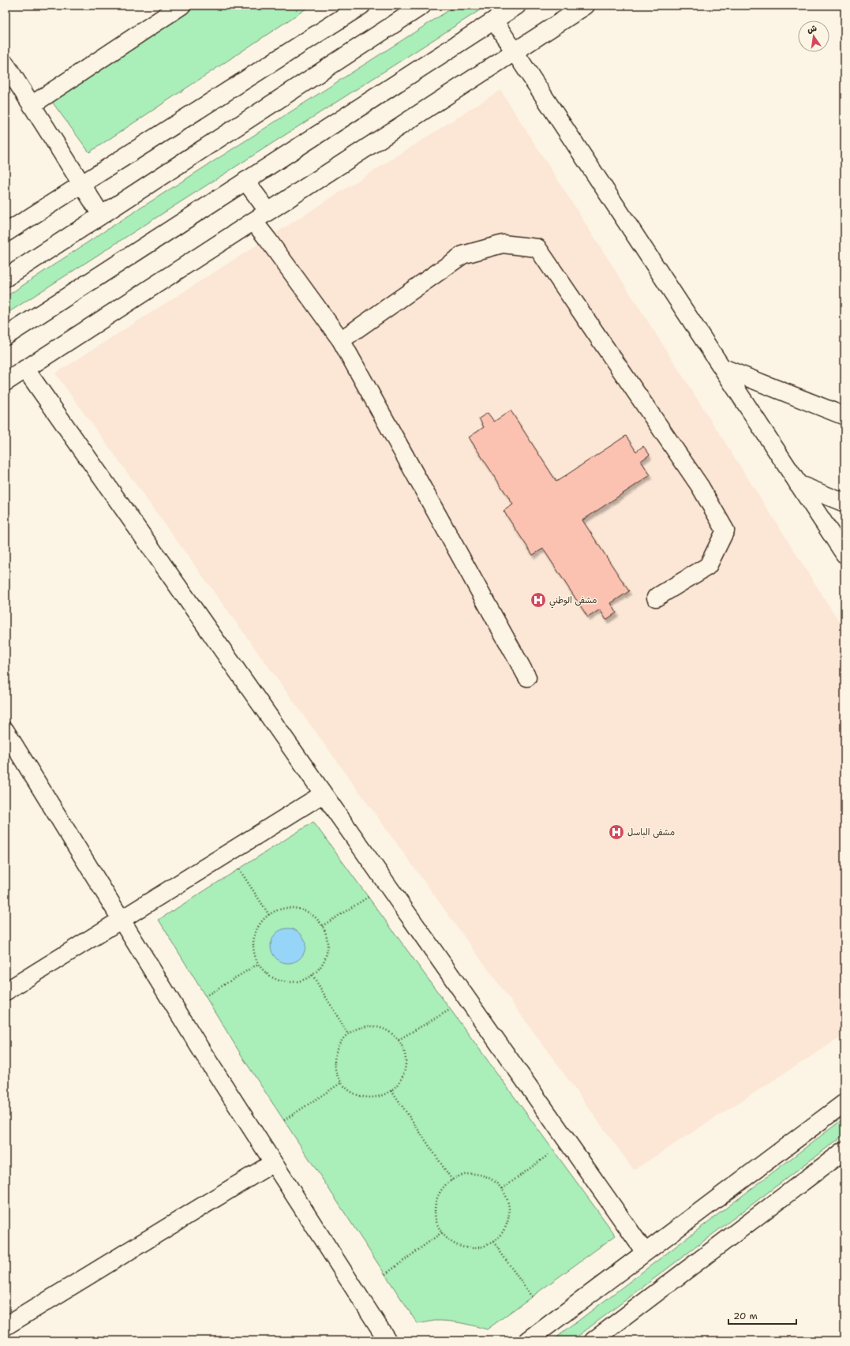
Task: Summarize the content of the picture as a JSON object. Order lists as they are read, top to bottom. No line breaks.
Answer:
{"places":{"hospital":["مشفى الوطني","مشفى الباسل"]},"scale_bar":"20 m","north":"top"}
